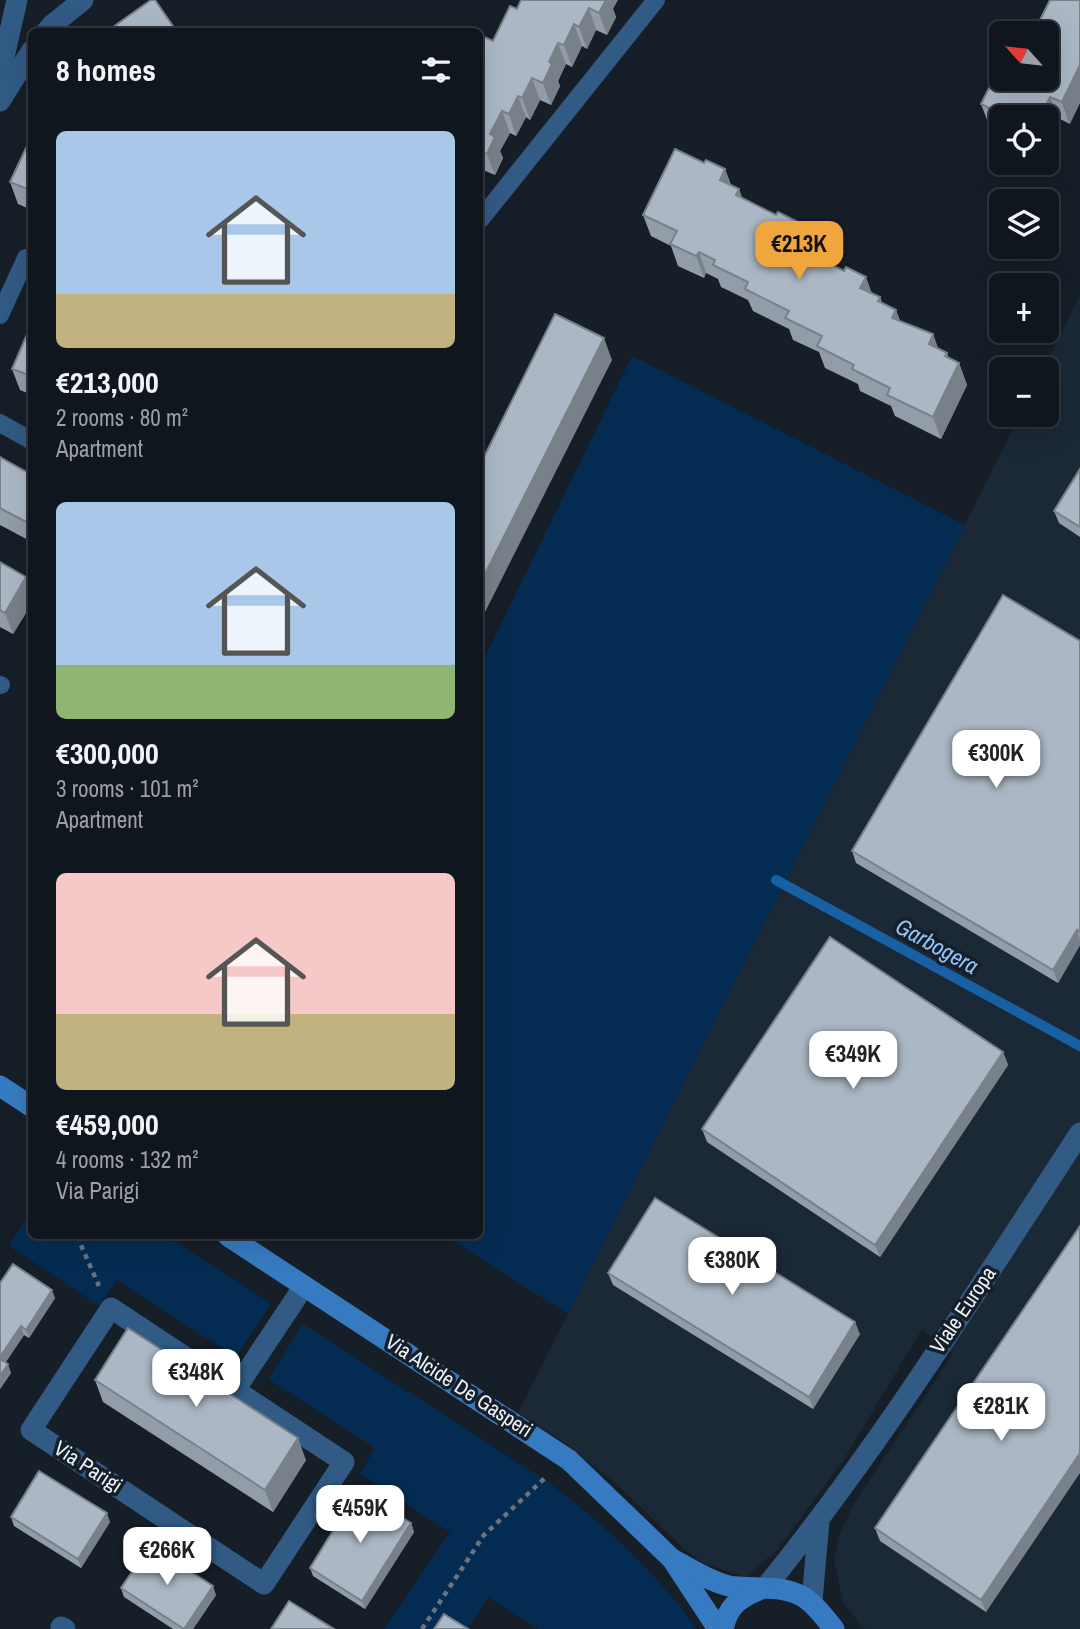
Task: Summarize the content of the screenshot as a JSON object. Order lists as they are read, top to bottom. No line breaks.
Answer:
{"streets":{"street":["Viale Europa","Via Alcide De Gasperi","Via Parigi"]},"crossings":[["Viale Europa","Via Alcide De Gasperi"]],"water":["Garbogera"],"north":"top left","page":{"map_buttons":["+","−"],"heading":"8 homes","list":[{"name":"€213,000","note":"2 rooms · 80 m² · Apartment"},{"name":"€300,000","note":"3 rooms · 101 m² · Apartment"},{"name":"€459,000","note":"4 rooms · 132 m² · Via Parigi"}],"price":["€213K","€300K","€349K","€380K","€348K","€281K","€459K","€266K"]}}
